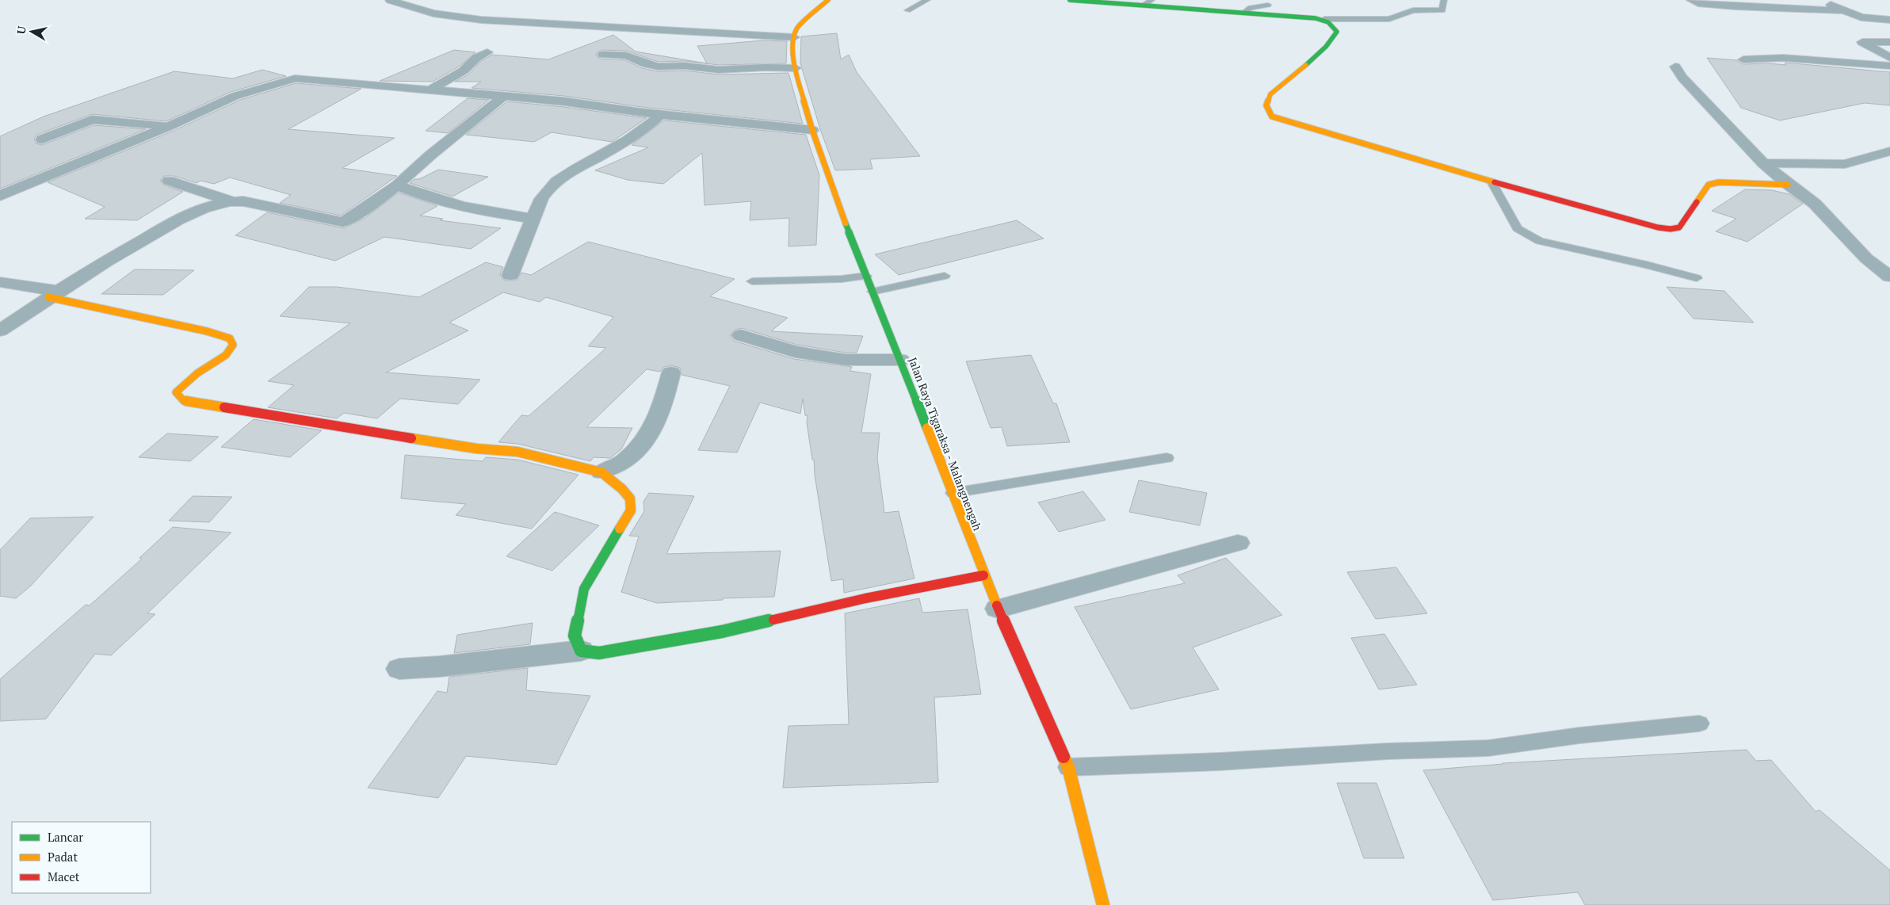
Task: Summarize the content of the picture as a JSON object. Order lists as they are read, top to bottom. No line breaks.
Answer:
{"streets":{"street":["Jalan Raya Tigaraksa - Malangnengah"]},"legend":["Lancar","Padat","Macet"],"north":"left"}
